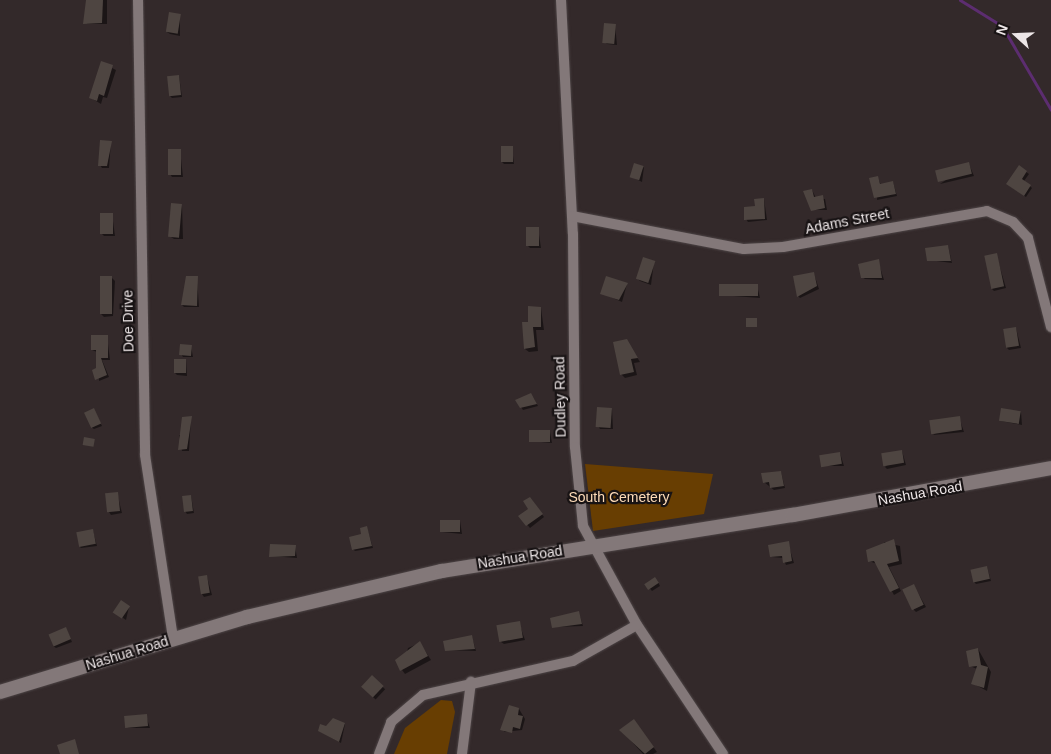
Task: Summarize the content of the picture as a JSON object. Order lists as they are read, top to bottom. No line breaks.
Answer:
{"streets":{"main road":["Nashua Road"],"street":["Adams Street","Doe Drive","Dudley Road"]},"crossings":[["Adams Street","Dudley Road"],["Doe Drive","Nashua Road"],["Dudley Road","Nashua Road"]],"parks":["South Cemetery"],"north":"left"}
